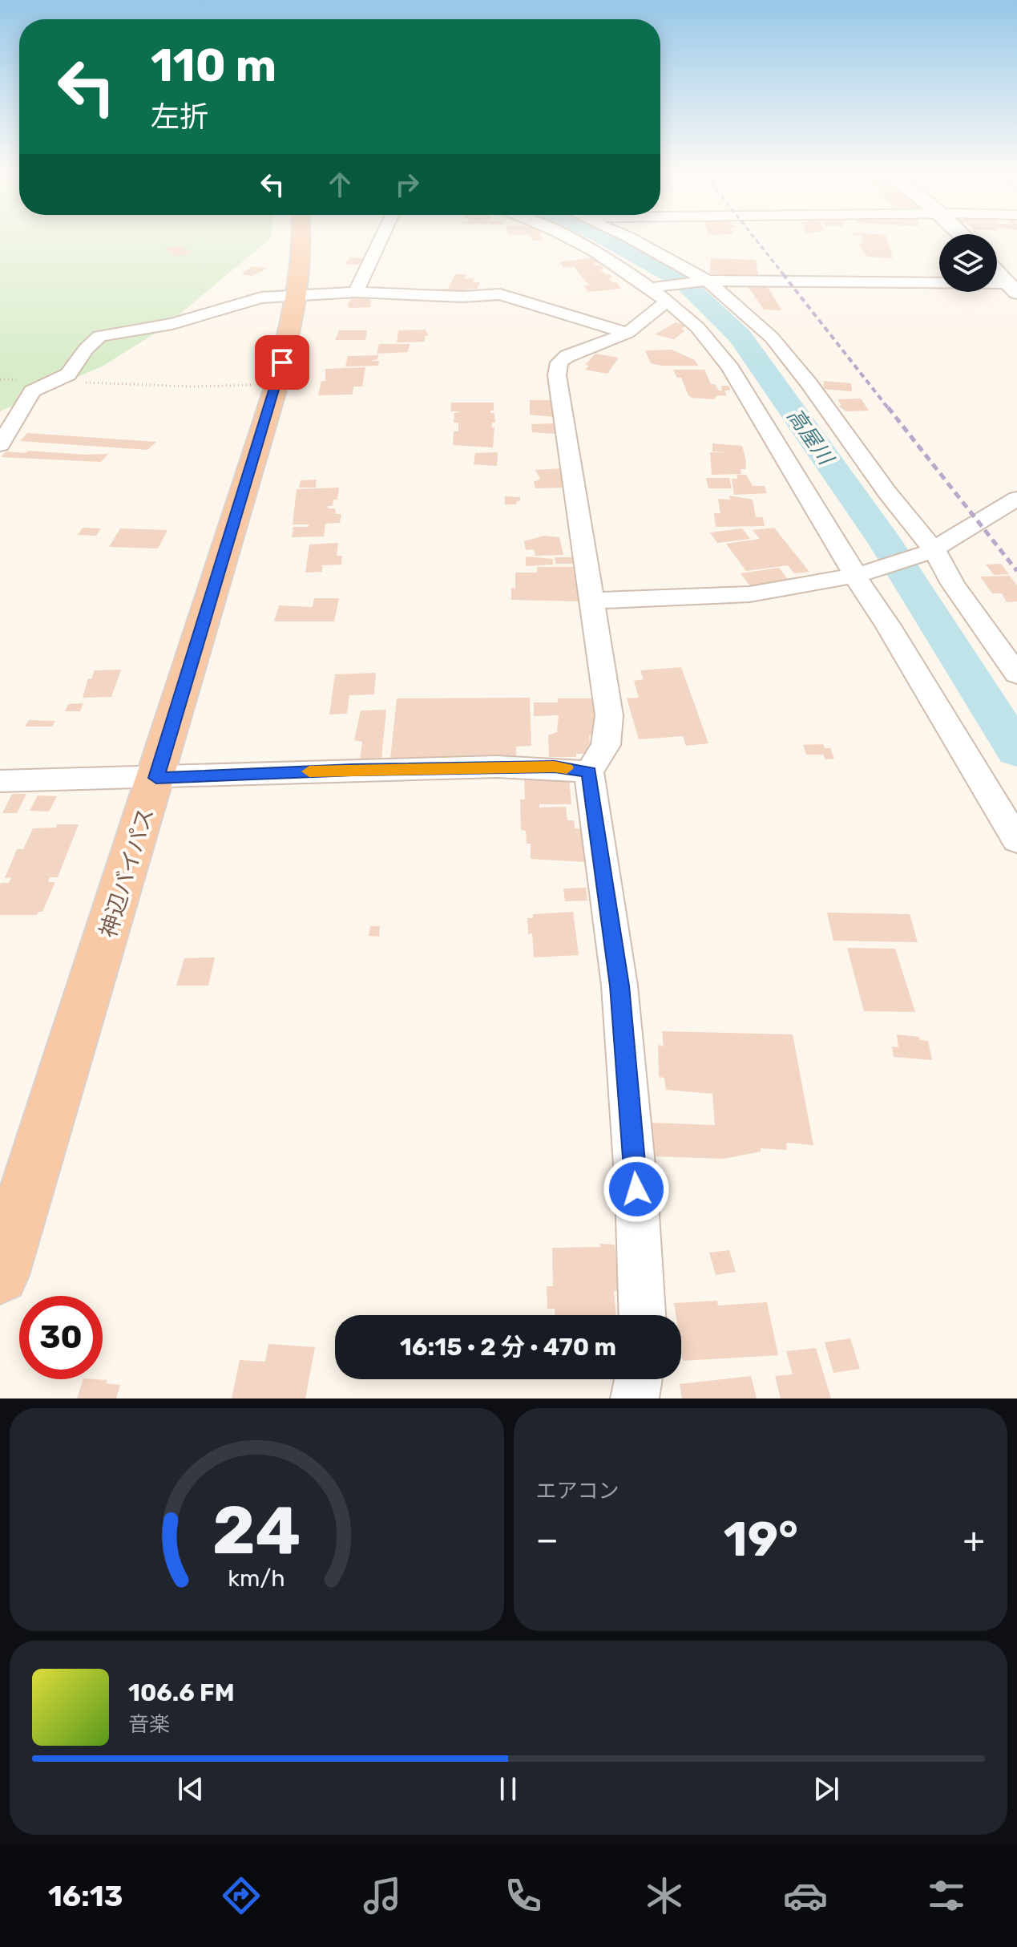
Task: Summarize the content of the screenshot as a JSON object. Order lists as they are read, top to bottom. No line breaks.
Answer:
{"streets":{"highway":["神辺バイパス"]},"water":["高屋川"],"page":{"turn":["110 m","左折"],"limit":"30","trip":"16:15 · 2 分 · 470 m","tile":"エアコン","heat":["−","19°","+"],"song":["106.6 FM","音楽"],"tabs":"16:13","gauge":["24","km/h"]}}
